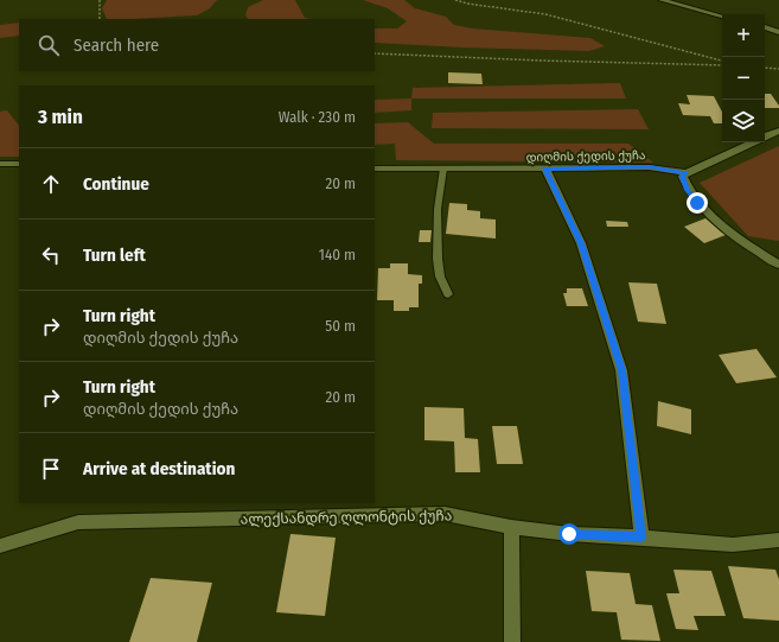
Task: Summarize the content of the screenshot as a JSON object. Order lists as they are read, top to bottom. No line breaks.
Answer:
{"streets":{"street":["დიღმის ქედის ქუჩა","ალექსანდრე ღლონტის ქუჩა"]},"page":{"map_buttons":["+","−"],"search":"Search here","heading":["3 min","Walk · 230 m"],"list":[["Continue","20 m"],["Turn left","140 m"],["Turn right","დიღმის ქედის ქუჩა","50 m"],["Turn right","დიღმის ქედის ქუჩა","20 m"],"Arrive at destination"]}}
